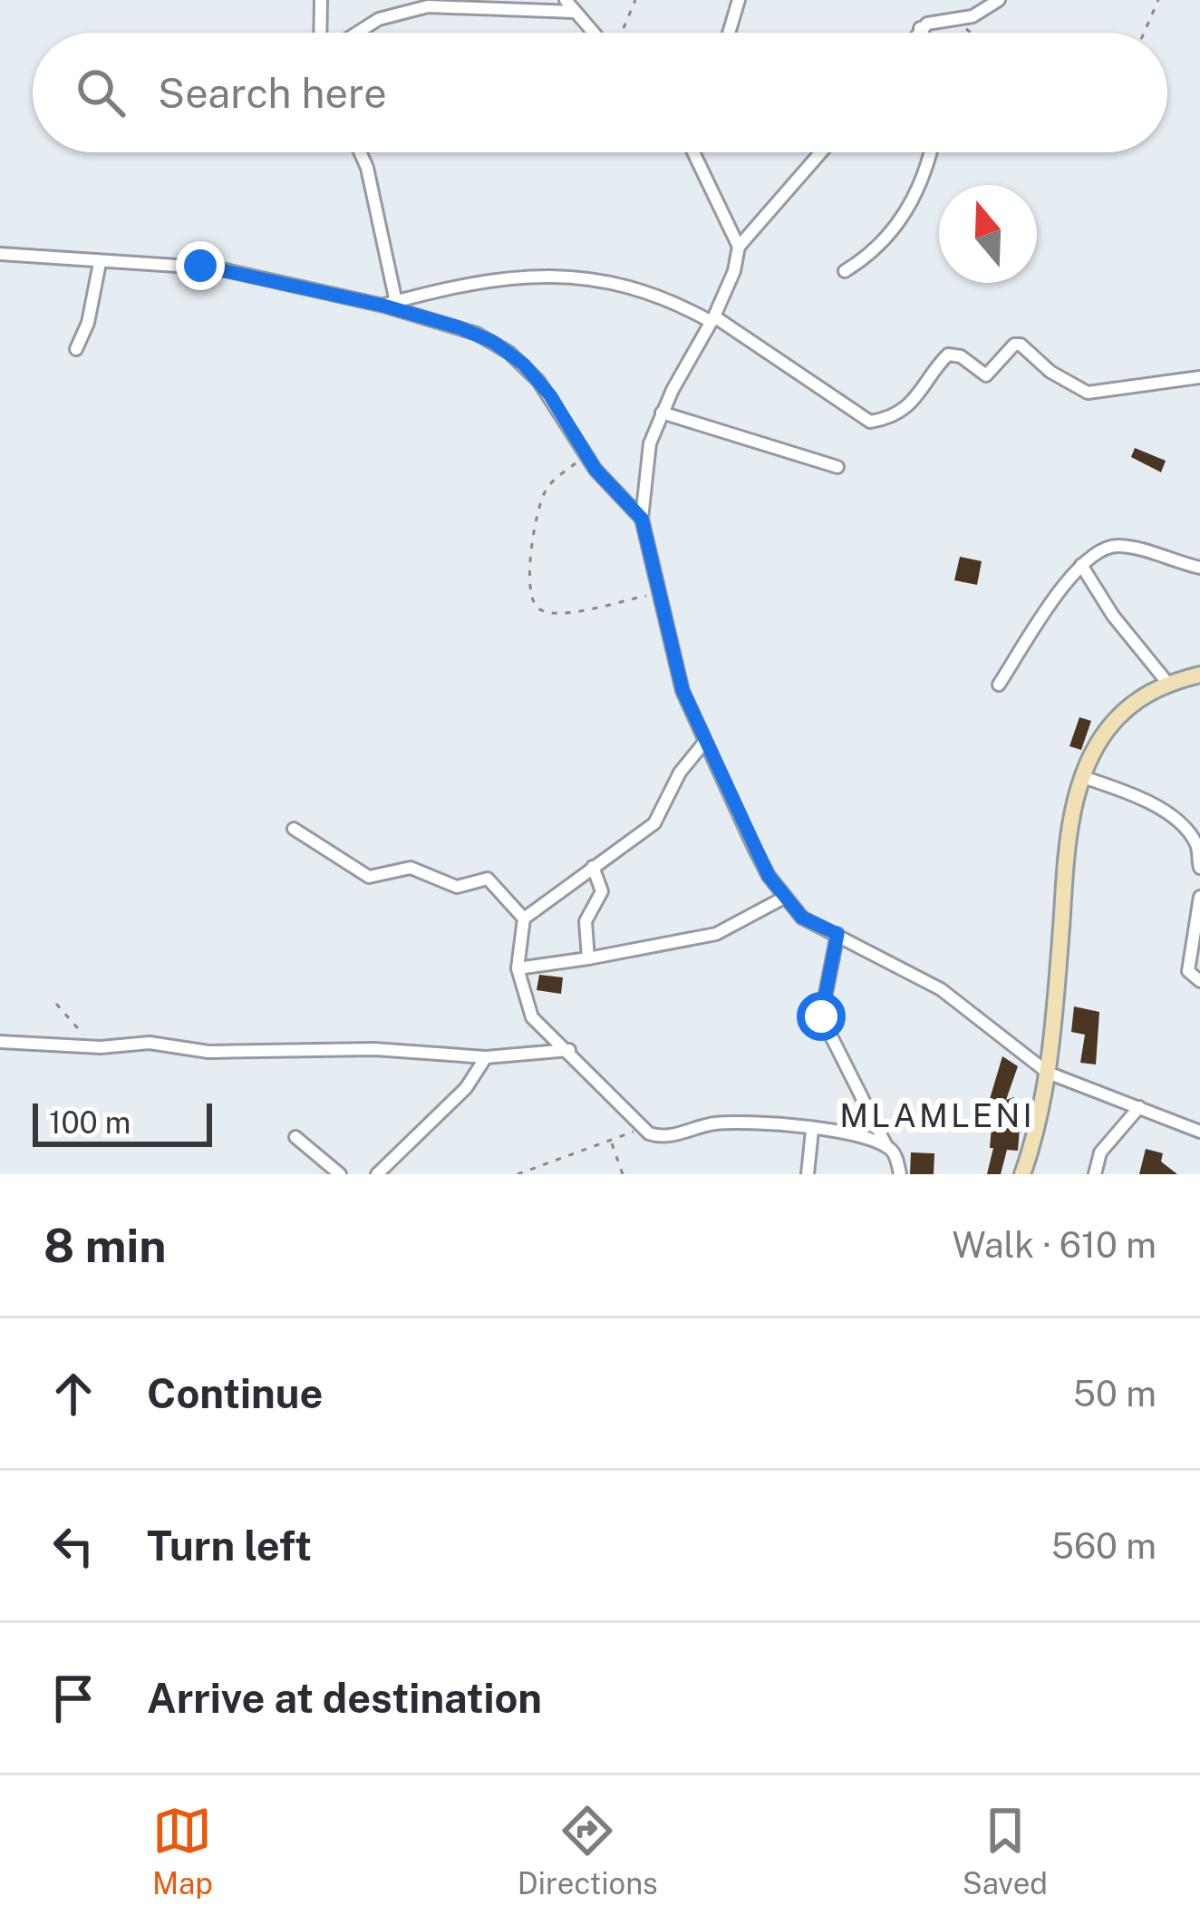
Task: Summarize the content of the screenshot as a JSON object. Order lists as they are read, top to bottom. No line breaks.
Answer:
{"districts":["MLAMLENI"],"scale_bar":"100 m","north":"top","page":{"search":"Search here","scale":"100 m","heading":["8 min","Walk · 610 m"],"list":[["Continue","50 m"],["Turn left","560 m"],"Arrive at destination"],"nav":["Map","Directions","Saved"]}}
